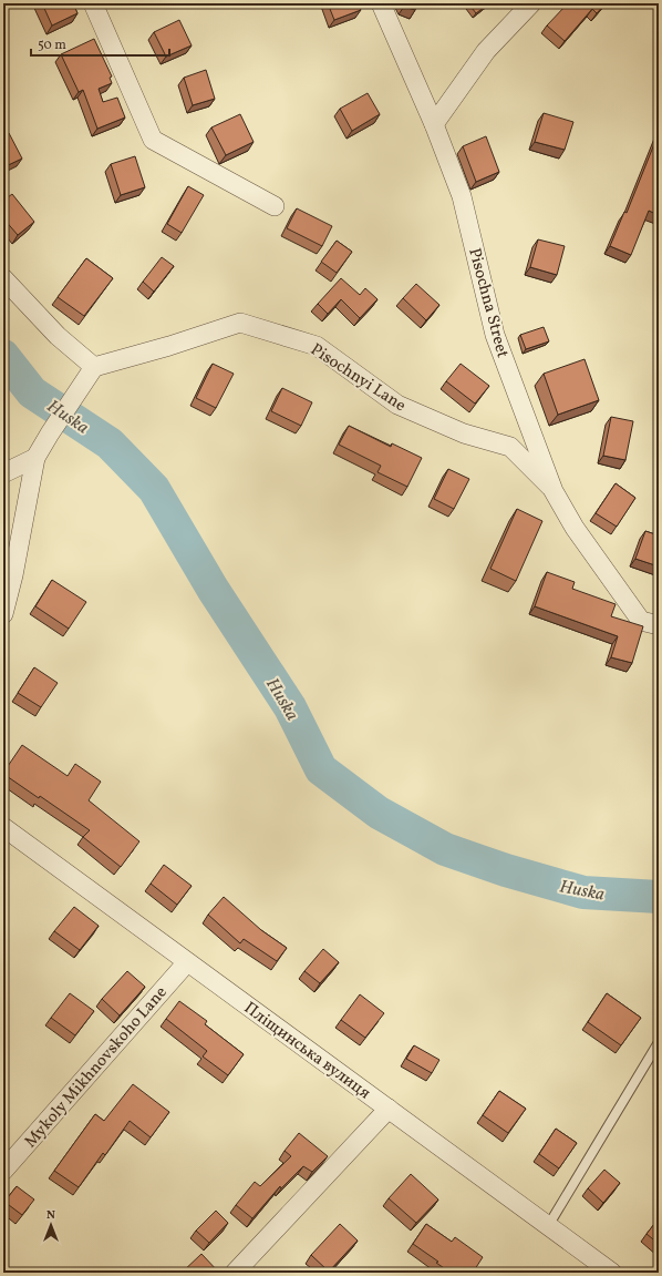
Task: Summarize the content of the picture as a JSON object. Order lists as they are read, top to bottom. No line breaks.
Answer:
{"streets":{"street":["Pisochna Street","Pisochnyi Lane","Пліщинська вулиця","Mykoly Mikhnovskoho Lane"]},"crossings":[["Pisochna Street","Pisochnyi Lane"],["Пліщинська вулиця","Mykoly Mikhnovskoho Lane"]],"water":["Huska"],"scale_bar":"50 m","north":"top"}
